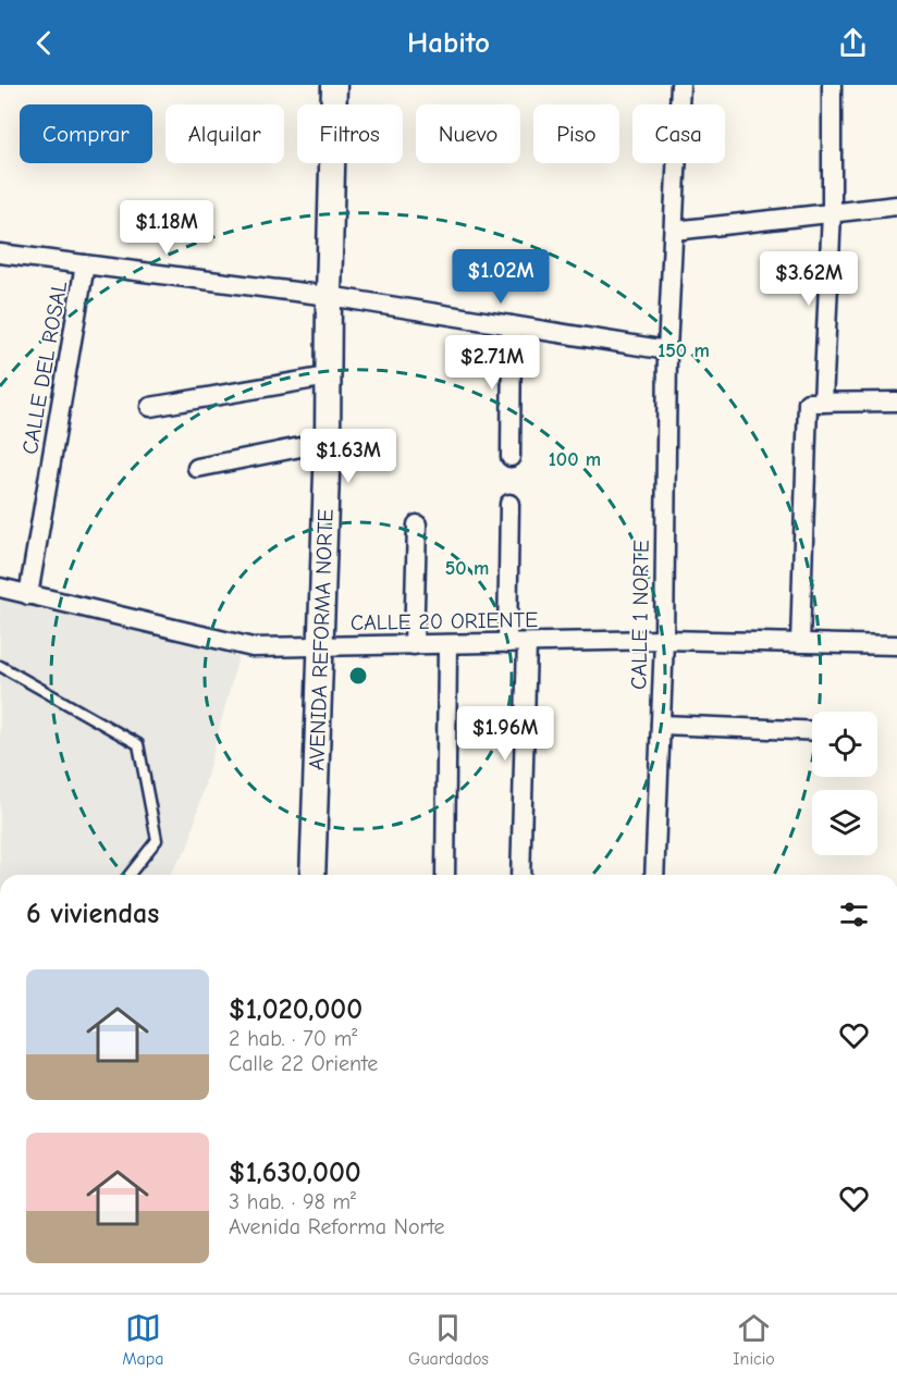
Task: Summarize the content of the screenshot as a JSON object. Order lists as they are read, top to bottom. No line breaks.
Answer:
{"streets":{"street":["CALLE DEL ROSAL","CALLE 1 NORTE","CALLE 20 ORIENTE","AVENIDA REFORMA NORTE"]},"crossings":[["CALLE DEL ROSAL","CALLE 20 ORIENTE"],["CALLE 1 NORTE","CALLE 20 ORIENTE"],["CALLE 20 ORIENTE","AVENIDA REFORMA NORTE"]],"page":{"header":"Habito","chip":["Comprar","Alquilar","Filtros","Nuevo","Piso","Casa"],"price":["$1.18M","$1.02M","$3.62M","$2.71M","$1.63M","$1.96M"],"heading":"6 viviendas","list":[{"name":"$1,020,000","note":"2 hab. · 70 m² · Calle 22 Oriente"},{"name":"$1,630,000","note":"3 hab. · 98 m² · Avenida Reforma Norte"}],"tabs":["Mapa","Guardados","Inicio"]},"rings":["150 m","100 m","50 m"]}
